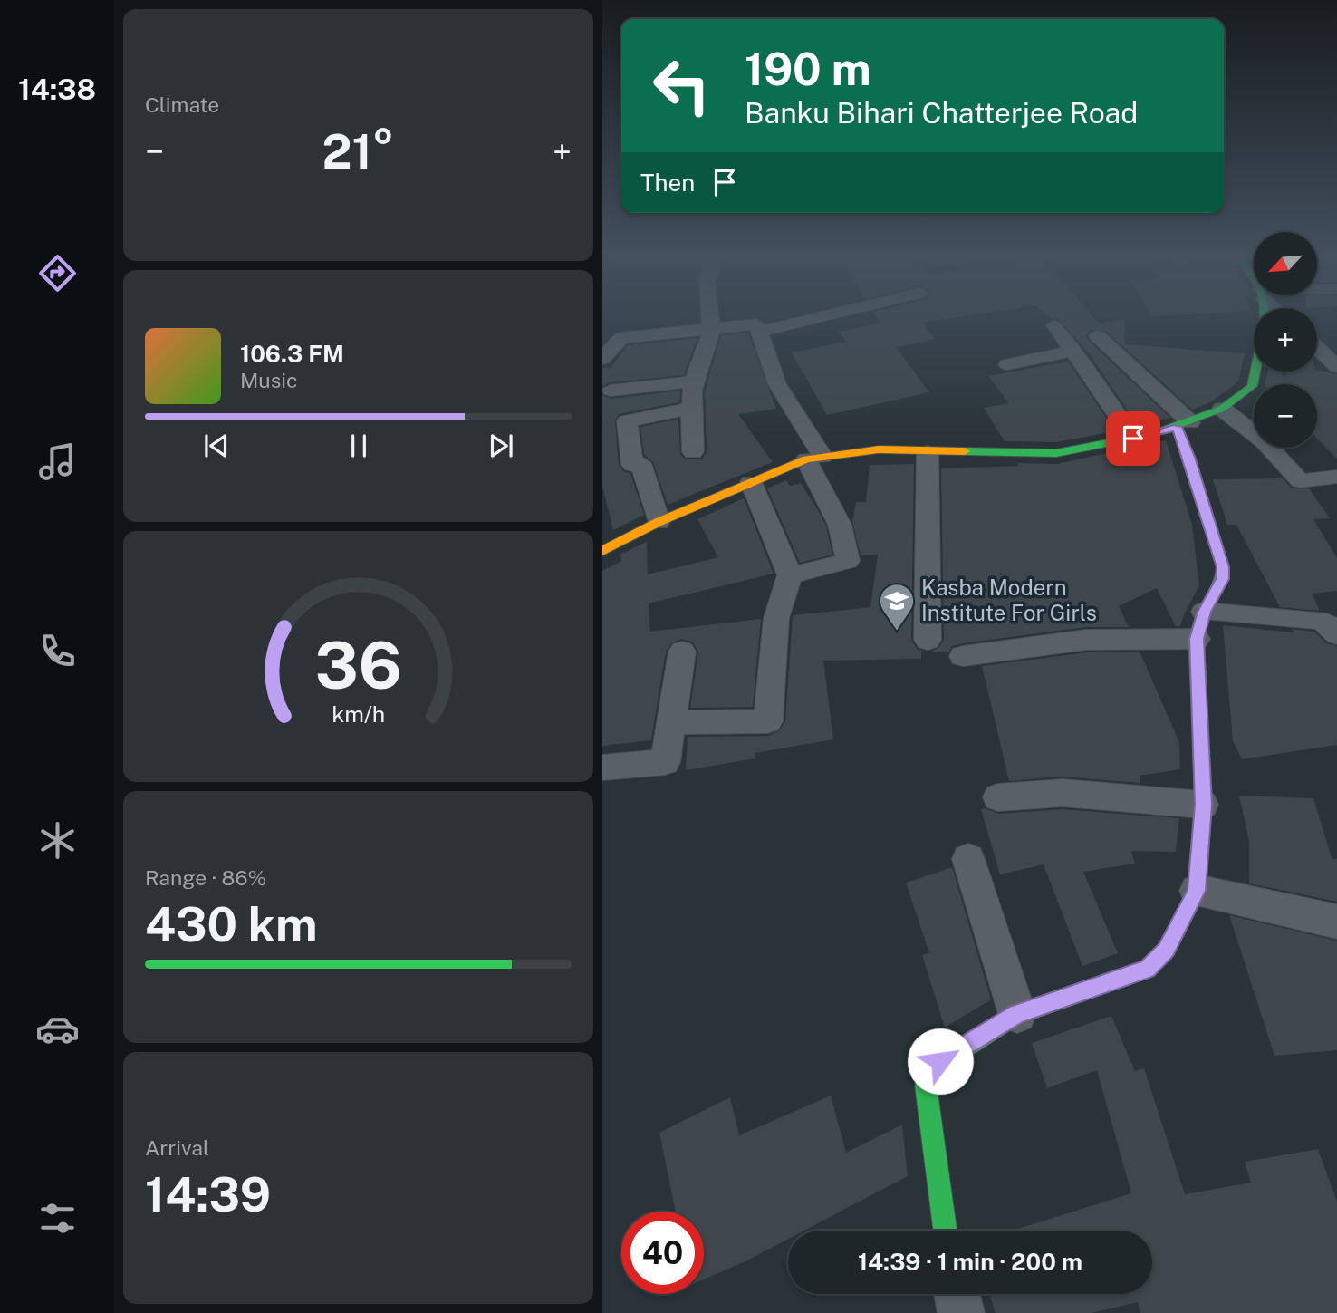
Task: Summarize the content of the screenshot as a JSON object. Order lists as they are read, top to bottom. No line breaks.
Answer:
{"places":{"school or university":["Kasba Modern Institute For Girls"]},"north":"bottom left","page":{"tabs":"14:38","tile":["Climate",["Range · 86%","430 km"],["Arrival","14:39"]],"turn":["190 m","Banku Bihari Chatterjee Road"],"heat":["−","21°","+"],"then":"Then","map_buttons":["+","−"],"song":["106.3 FM","Music"],"limit":"40","trip":"14:39 · 1 min · 200 m","gauge":["36","km/h"]}}
